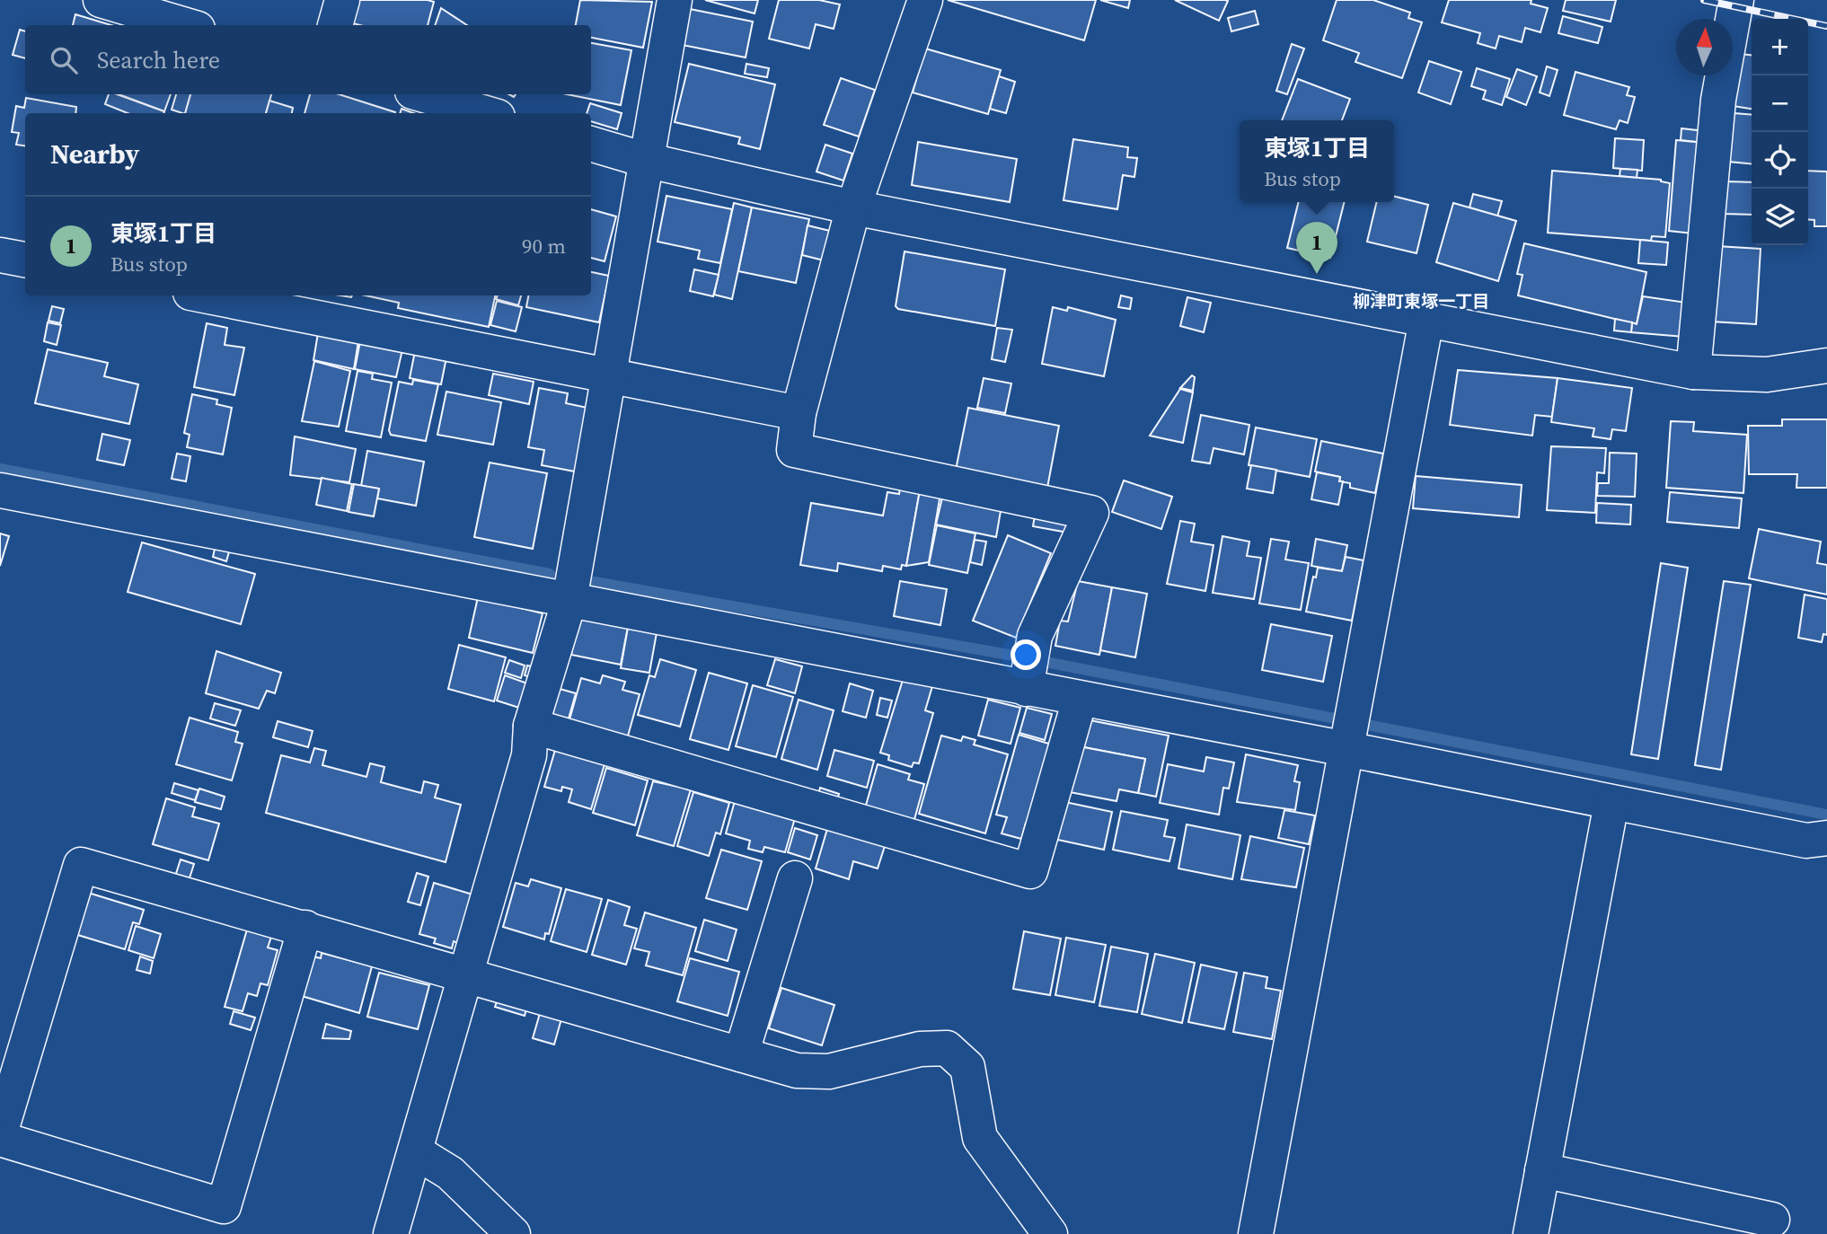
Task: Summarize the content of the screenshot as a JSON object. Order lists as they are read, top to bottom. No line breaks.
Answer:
{"districts":["柳津町東塚一丁目"],"north":"top","page":{"map_buttons":["+","−"],"search":"Search here","heading":"Nearby","popup":["東塚1丁目","Bus stop"],"list":[{"mark":"1","name":"東塚1丁目","note":"Bus stop","value":"90 m"}],"pins":"1"}}
